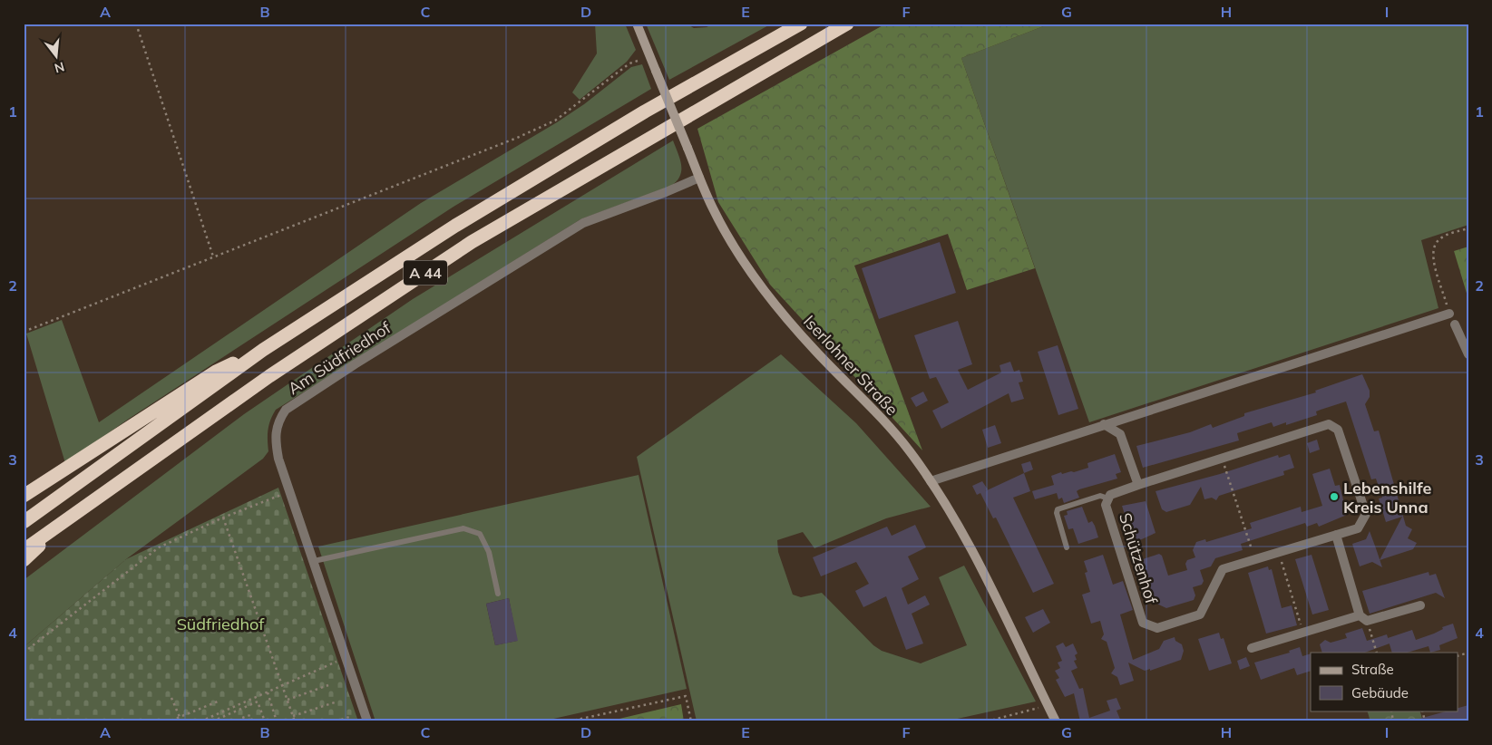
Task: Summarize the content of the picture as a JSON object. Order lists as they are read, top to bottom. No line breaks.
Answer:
{"streets":{"highway":["A 44"],"main road":["Iserlohner Straße"],"street":["Am Südfriedhof","Schützenhof"]},"crossings":[["Am Südfriedhof","Iserlohner Straße"]],"parks":["Südfriedhof"],"places":["Lebenshilfe Kreis Unna"],"legend":["Straße","Gebäude"],"north":"bottom","grid":{"columns":["A","B","C","D","E","F","G","H","I"],"rows":["1","2","3","4"]}}
